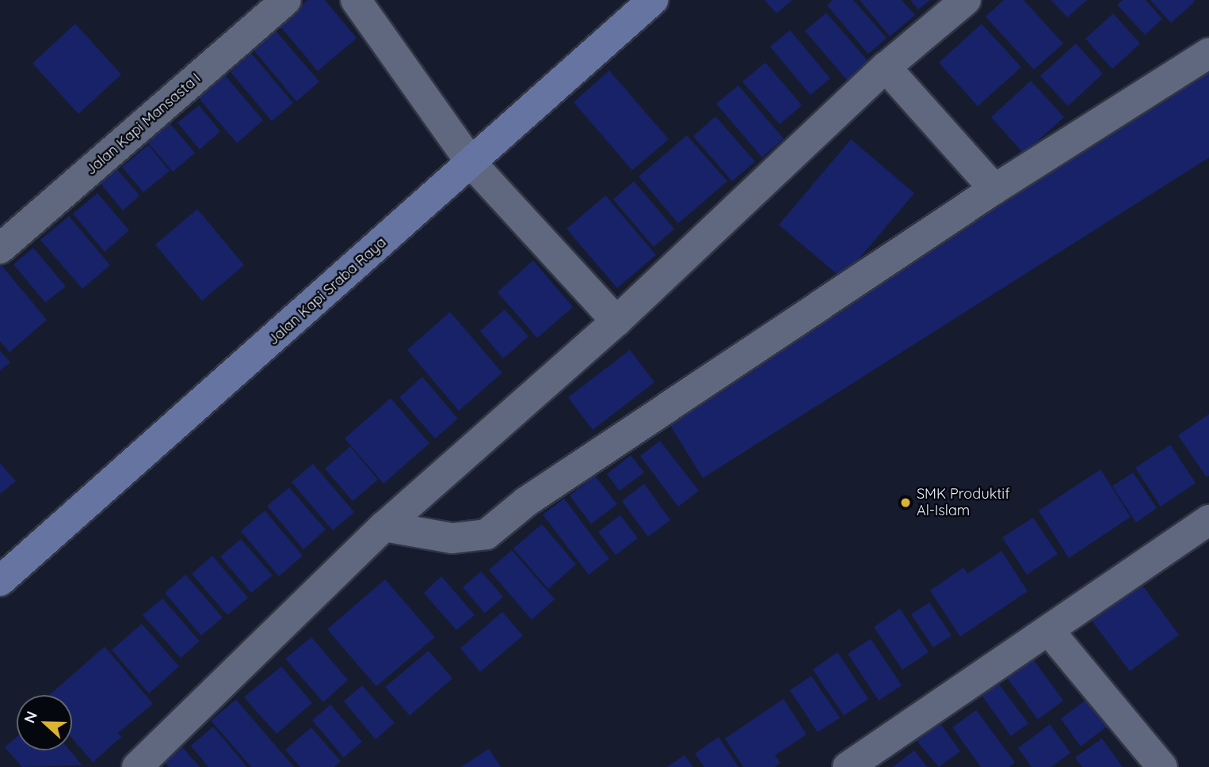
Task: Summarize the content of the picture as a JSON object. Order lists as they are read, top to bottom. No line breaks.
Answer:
{"streets":{"street":["Jalan Kapi Mansasta I","Jalan Kapi Sraba Raya"]},"places":["SMK Produktif Al-Islam"],"north":"left"}
